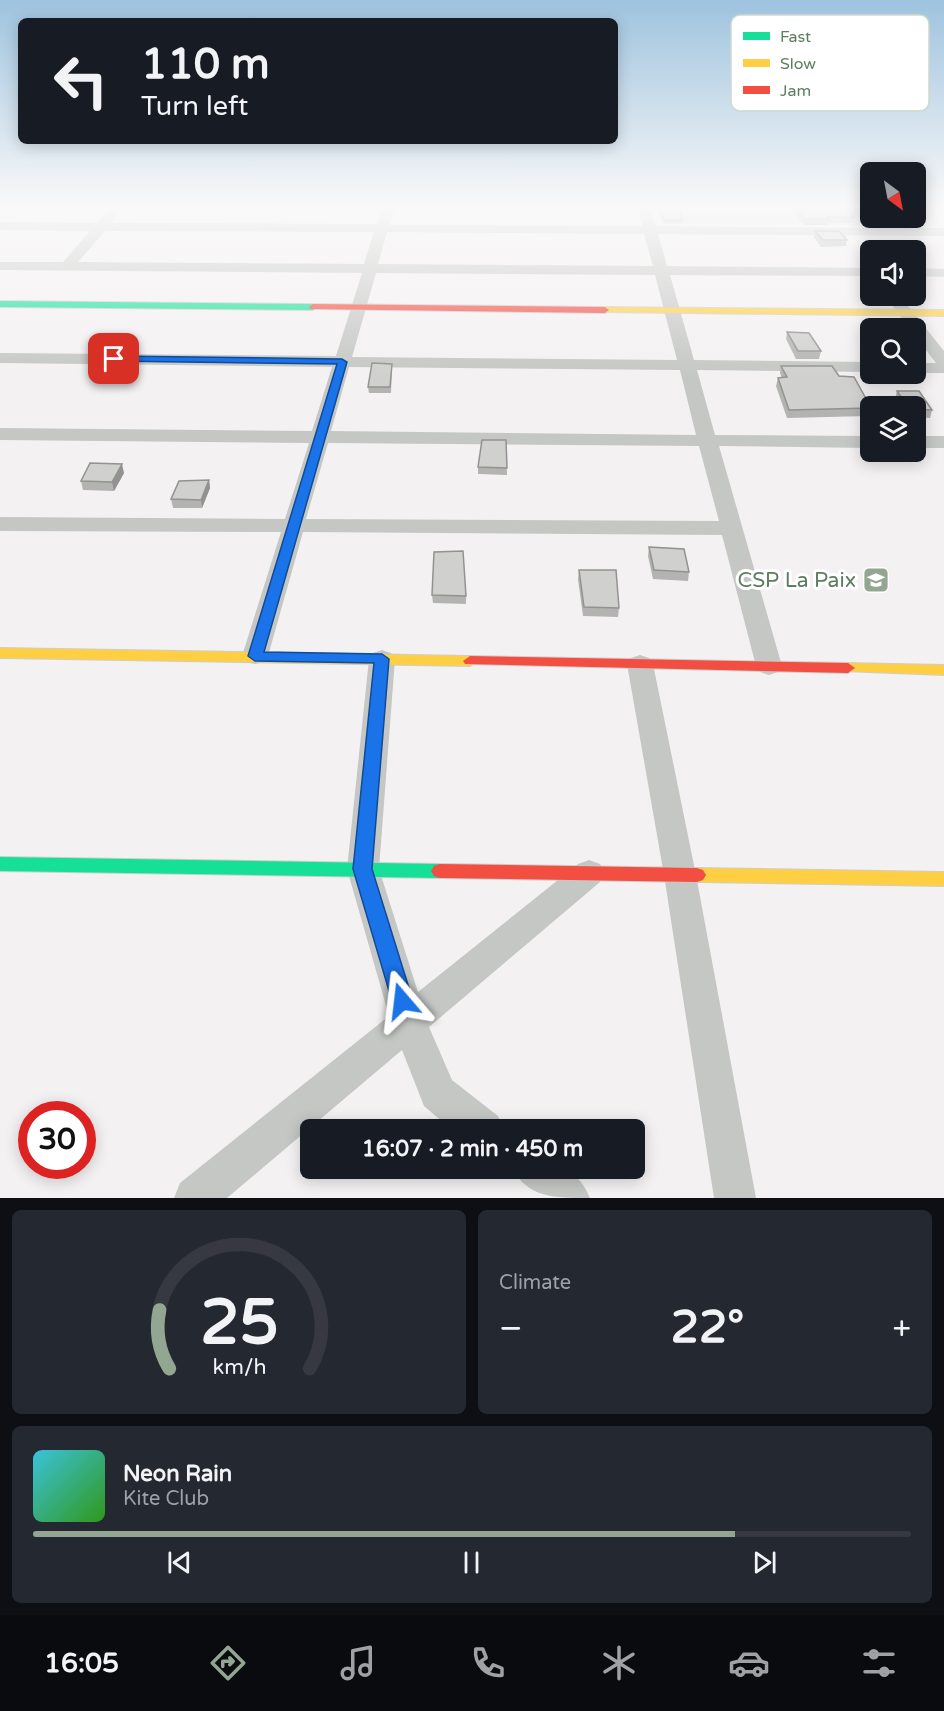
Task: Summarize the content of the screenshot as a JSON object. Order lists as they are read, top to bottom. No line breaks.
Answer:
{"places":{"school or university":["CSP La Paix"]},"legend":["Fast","Slow","Jam"],"north":"bottom right","page":{"turn":["110 m","Turn left"],"limit":"30","trip":"16:07 · 2 min · 450 m","tile":"Climate","heat":["−","22°","+"],"song":["Neon Rain","Kite Club"],"tabs":"16:05","gauge":["25","km/h"]}}
